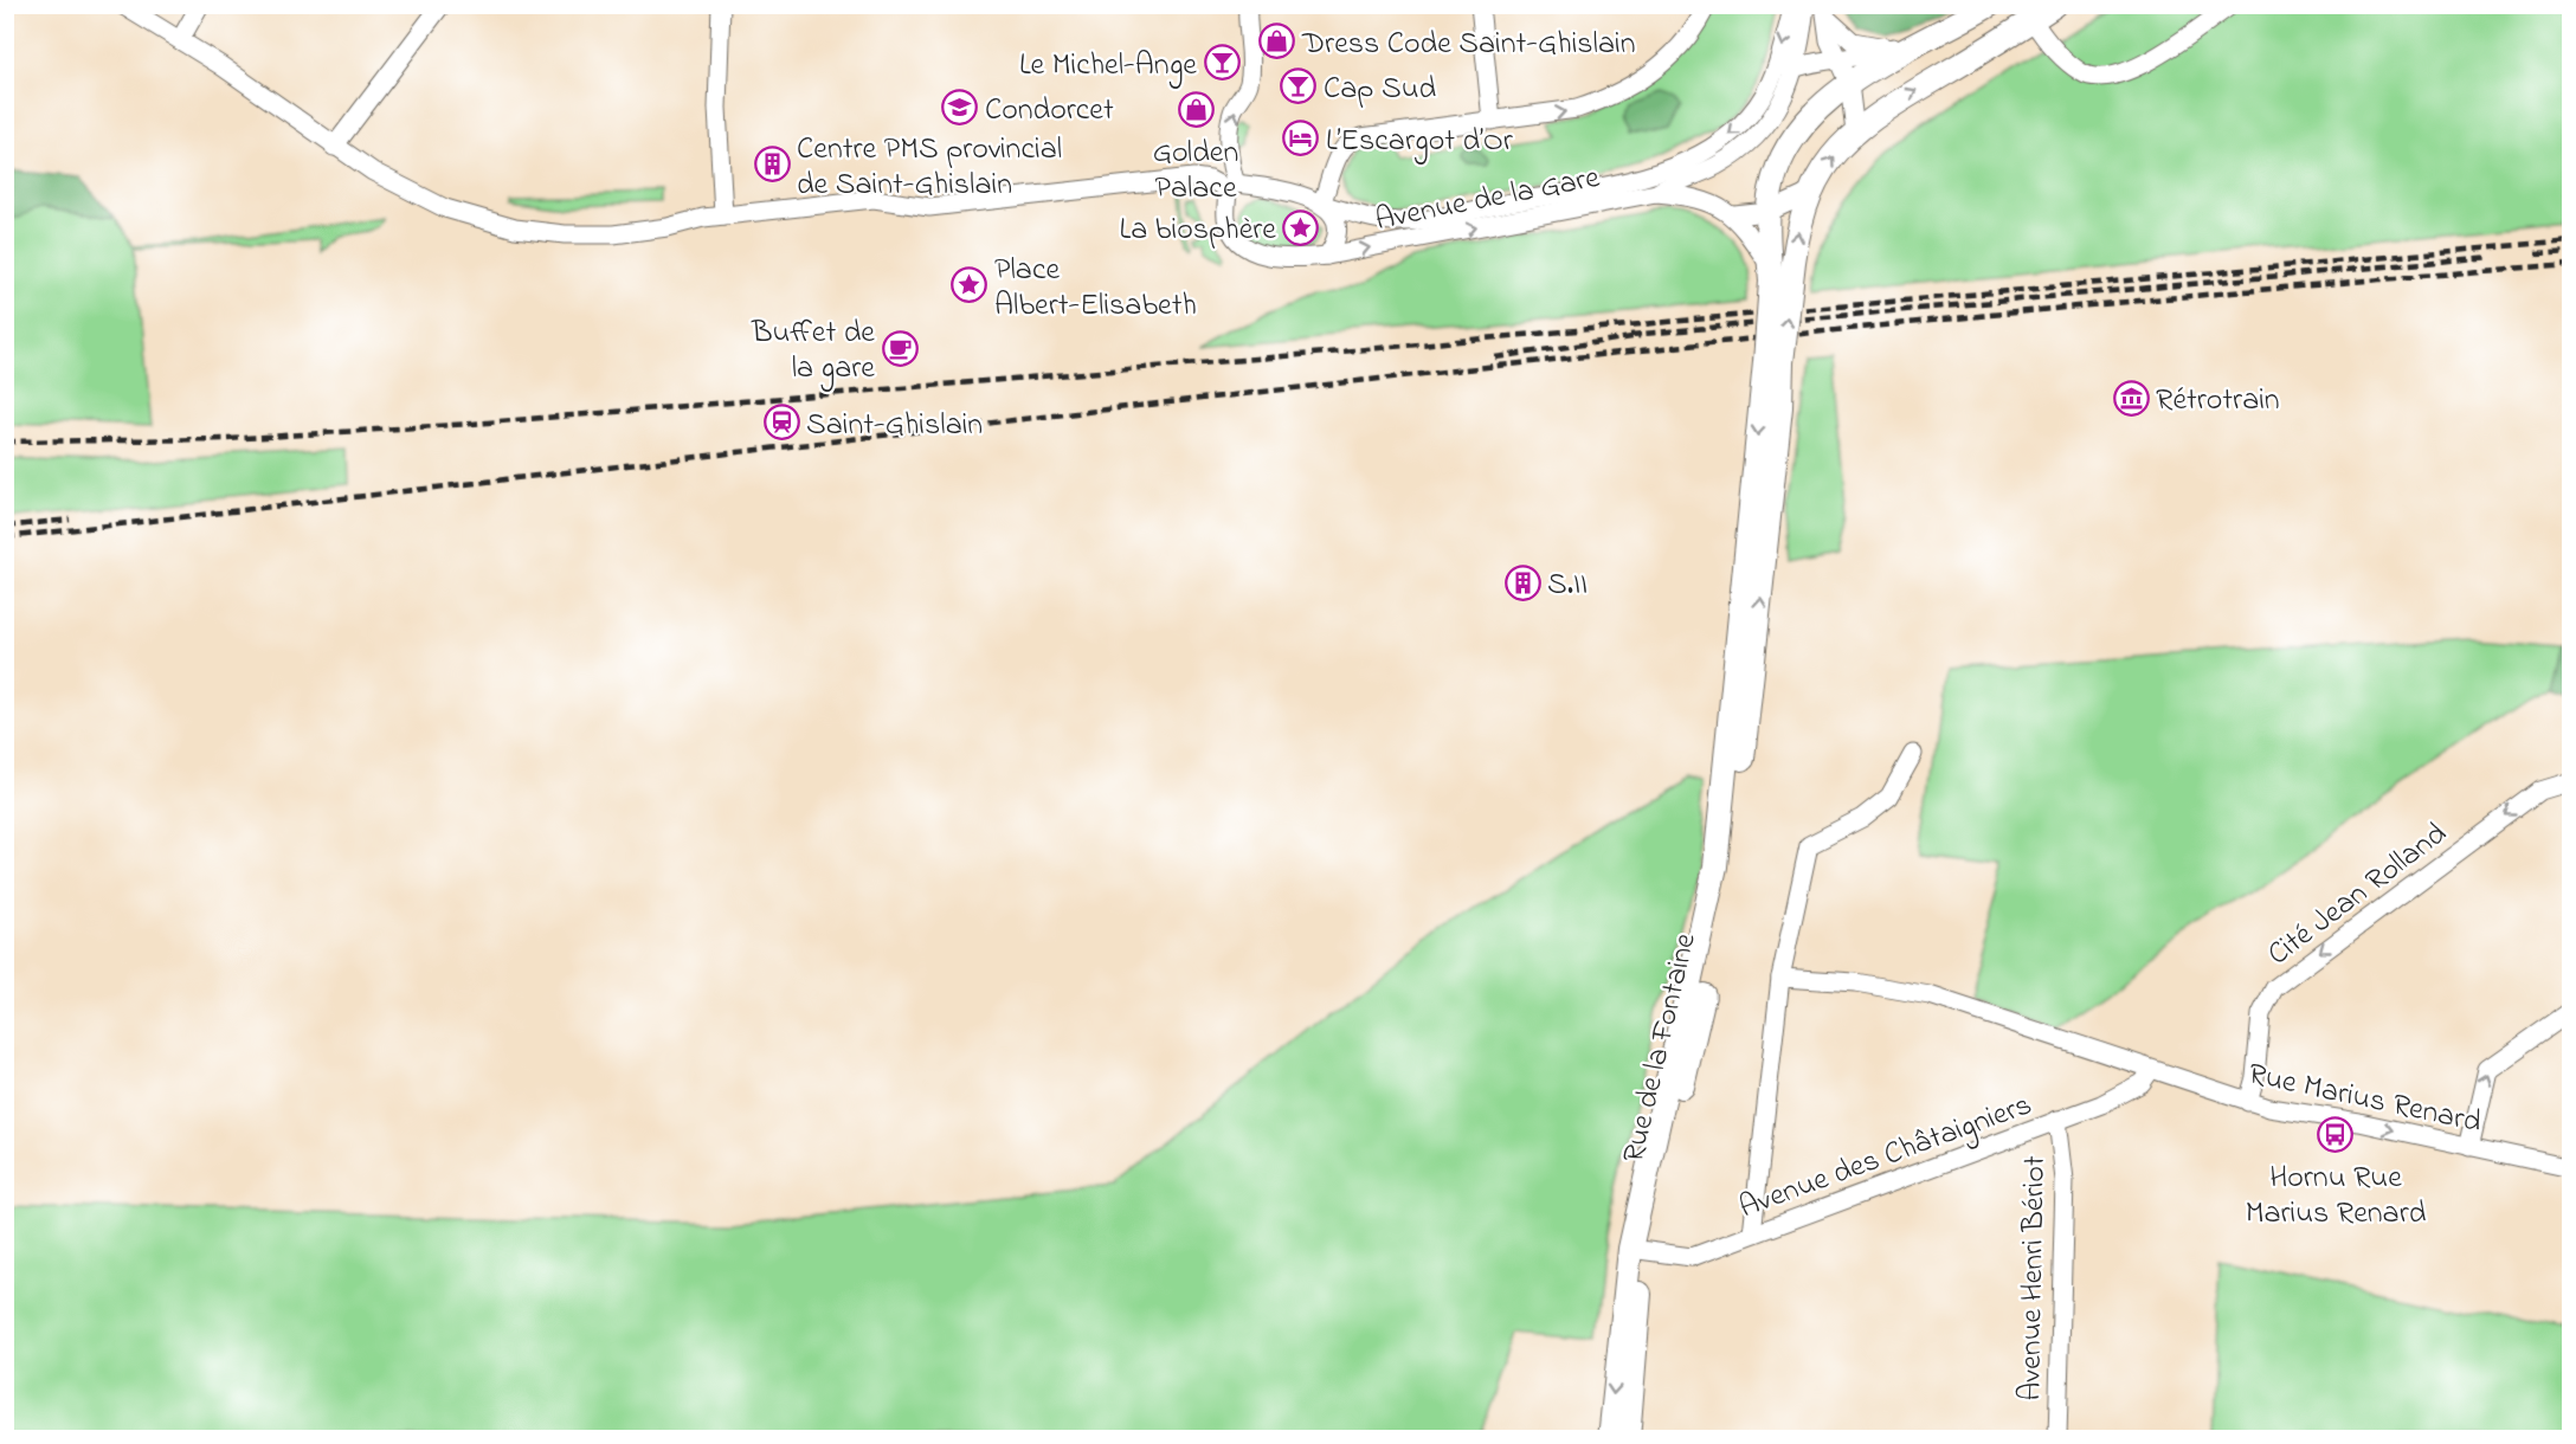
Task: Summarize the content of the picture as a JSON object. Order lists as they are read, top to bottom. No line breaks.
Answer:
{"streets":{"main road":["Rue de la Fontaine"],"street":["Avenue de la Gare","Cité Jean Rolland","Rue Marius Renard","Avenue des Châtaigniers","Avenue Henri Bériot"]},"crossings":[["Cité Jean Rolland","Rue Marius Renard"],["Rue de la Fontaine","Avenue des Châtaigniers"],["Rue Marius Renard","Avenue des Châtaigniers"],["Avenue des Châtaigniers","Avenue Henri Bériot"]],"one_way":["Cité Jean Rolland"],"places":{"shop":["Dress Code Saint-Ghislain","Golden Palace"],"bar":["Le Michel-Ange","Cap Sud"],"school or university":["Condorcet"],"hotel":["L’Escargot d’Or"],"building":["Centre PMS provincial de Saint-Ghislain","S.II"],"place":["La biosphère","Place Albert-Elisabeth"],"cafe":["Buffet de la gare"],"museum":["Rétrotrain"],"station":["Saint-Ghislain"],"bus stop":["Hornu Rue Marius Renard"]}}
